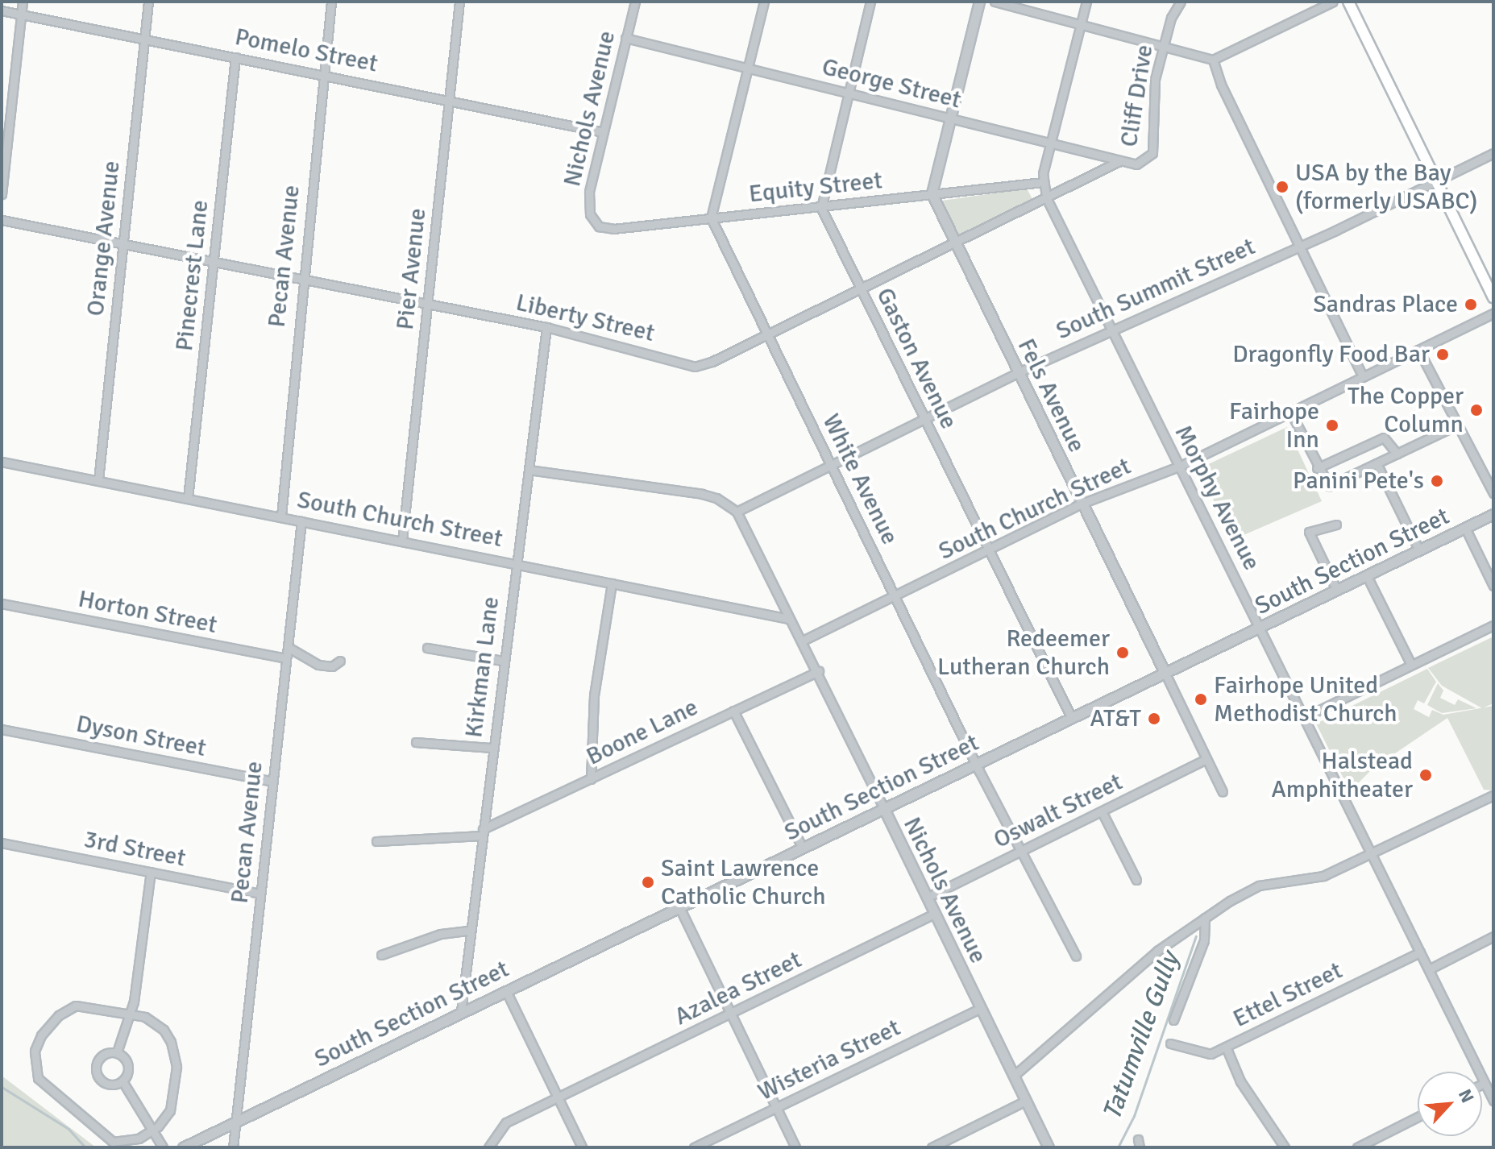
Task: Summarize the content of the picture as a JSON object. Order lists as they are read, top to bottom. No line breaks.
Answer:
{"streets":{"street":["Pomelo Street","George Street","Cliff Drive","Nichols Avenue","Equity Street","Orange Avenue","Pecan Avenue","Pier Avenue","Pinecrest Lane","South Summit Street","Liberty Street","Gaston Avenue","Fels Avenue","White Avenue","Morphy Avenue","South Church Street","South Section Street","Horton Street","Kirkman Lane","Boone Lane","Dyson Street","Oswalt Street","3rd Street","Azalea Street","Ettel Street","Wisteria Street"]},"crossings":[["Pomelo Street","Nichols Avenue"],["Pomelo Street","Orange Avenue"],["Pomelo Street","Pecan Avenue"],["Pomelo Street","Pier Avenue"],["Pomelo Street","Pinecrest Lane"],["George Street","Cliff Drive"],["George Street","Nichols Avenue"],["George Street","Liberty Street"],["George Street","Morphy Avenue"],["Nichols Avenue","Equity Street"],["Nichols Avenue","South Summit Street"],["Nichols Avenue","South Church Street"],["Nichols Avenue","South Section Street"],["Nichols Avenue","Boone Lane"],["Nichols Avenue","Oswalt Street"],["Nichols Avenue","Azalea Street"],["Nichols Avenue","Wisteria Street"],["Equity Street","Gaston Avenue"],["Equity Street","Fels Avenue"],["Equity Street","White Avenue"],["Equity Street","Morphy Avenue"],["Orange Avenue","Liberty Street"],["Orange Avenue","South Church Street"],["Pecan Avenue","Liberty Street"],["Pecan Avenue","South Church Street"],["Pecan Avenue","South Section Street"],["Pecan Avenue","Horton Street"],["Pecan Avenue","Dyson Street"],["Pecan Avenue","3rd Street"],["Pier Avenue","Liberty Street"],["Pier Avenue","South Church Street"],["Pinecrest Lane","Liberty Street"],["Pinecrest Lane","South Church Street"],["South Summit Street","Gaston Avenue"],["South Summit Street","Fels Avenue"],["South Summit Street","White Avenue"],["South Summit Street","Morphy Avenue"],["Liberty Street","Gaston Avenue"],["Liberty Street","Fels Avenue"],["Liberty Street","White Avenue"],["Liberty Street","Morphy Avenue"],["Liberty Street","Kirkman Lane"],["Gaston Avenue","South Church Street"],["Gaston Avenue","South Section Street"],["Fels Avenue","South Church Street"],["Fels Avenue","South Section Street"],["Fels Avenue","Oswalt Street"],["White Avenue","South Church Street"],["White Avenue","South Section Street"],["White Avenue","Oswalt Street"],["Morphy Avenue","South Church Street"],["Morphy Avenue","South Section Street"],["Morphy Avenue","Ettel Street"],["South Church Street","Kirkman Lane"],["South Section Street","Kirkman Lane"],["Kirkman Lane","Boone Lane"]],"water":["Tatumville Gully"],"places":["USA by the Bay (formerly USABC)","Sandras Place","Dragonfly Food Bar","The Copper Column","Fairhope Inn","Panini Pete's","Redeemer Lutheran Church","Fairhope United Methodist Church","AT&T","Halstead Amphitheater","Saint Lawrence Catholic Church"],"north":"top right"}
